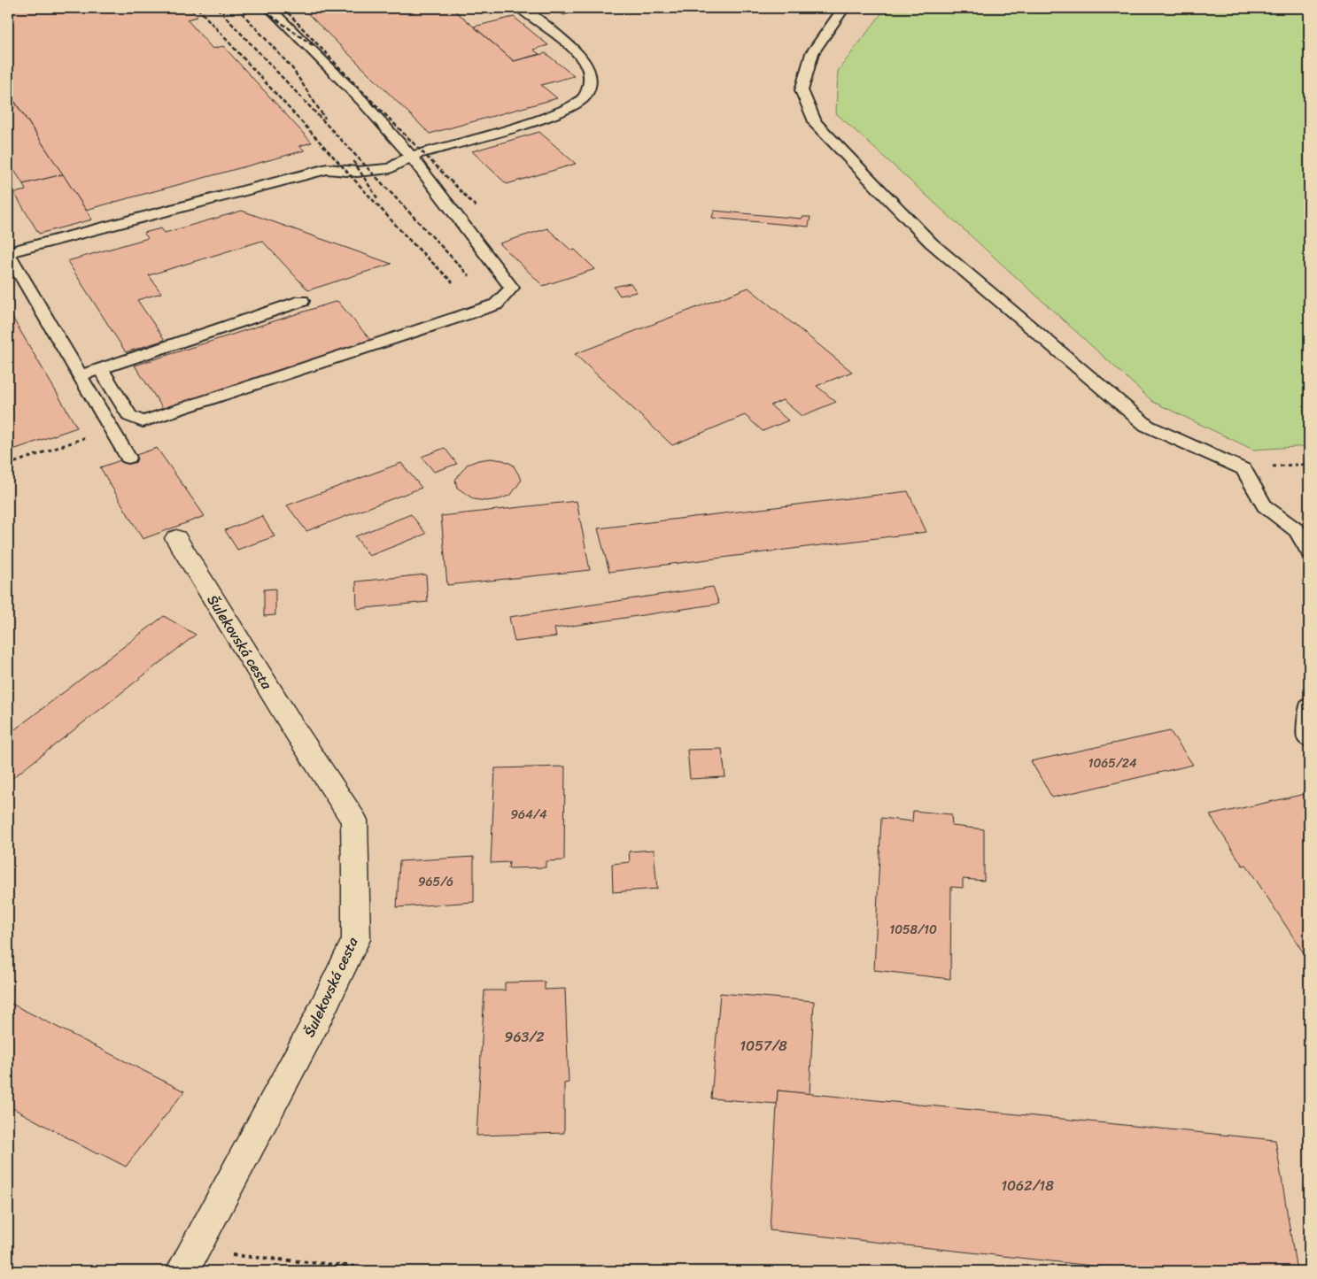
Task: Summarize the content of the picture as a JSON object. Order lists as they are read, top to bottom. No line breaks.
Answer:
{"streets":{"street":["Šulekovská cesta"]},"house_numbers":["1065/24","964/4","965/6","1058/10","963/2","1057/8","1062/18"]}
